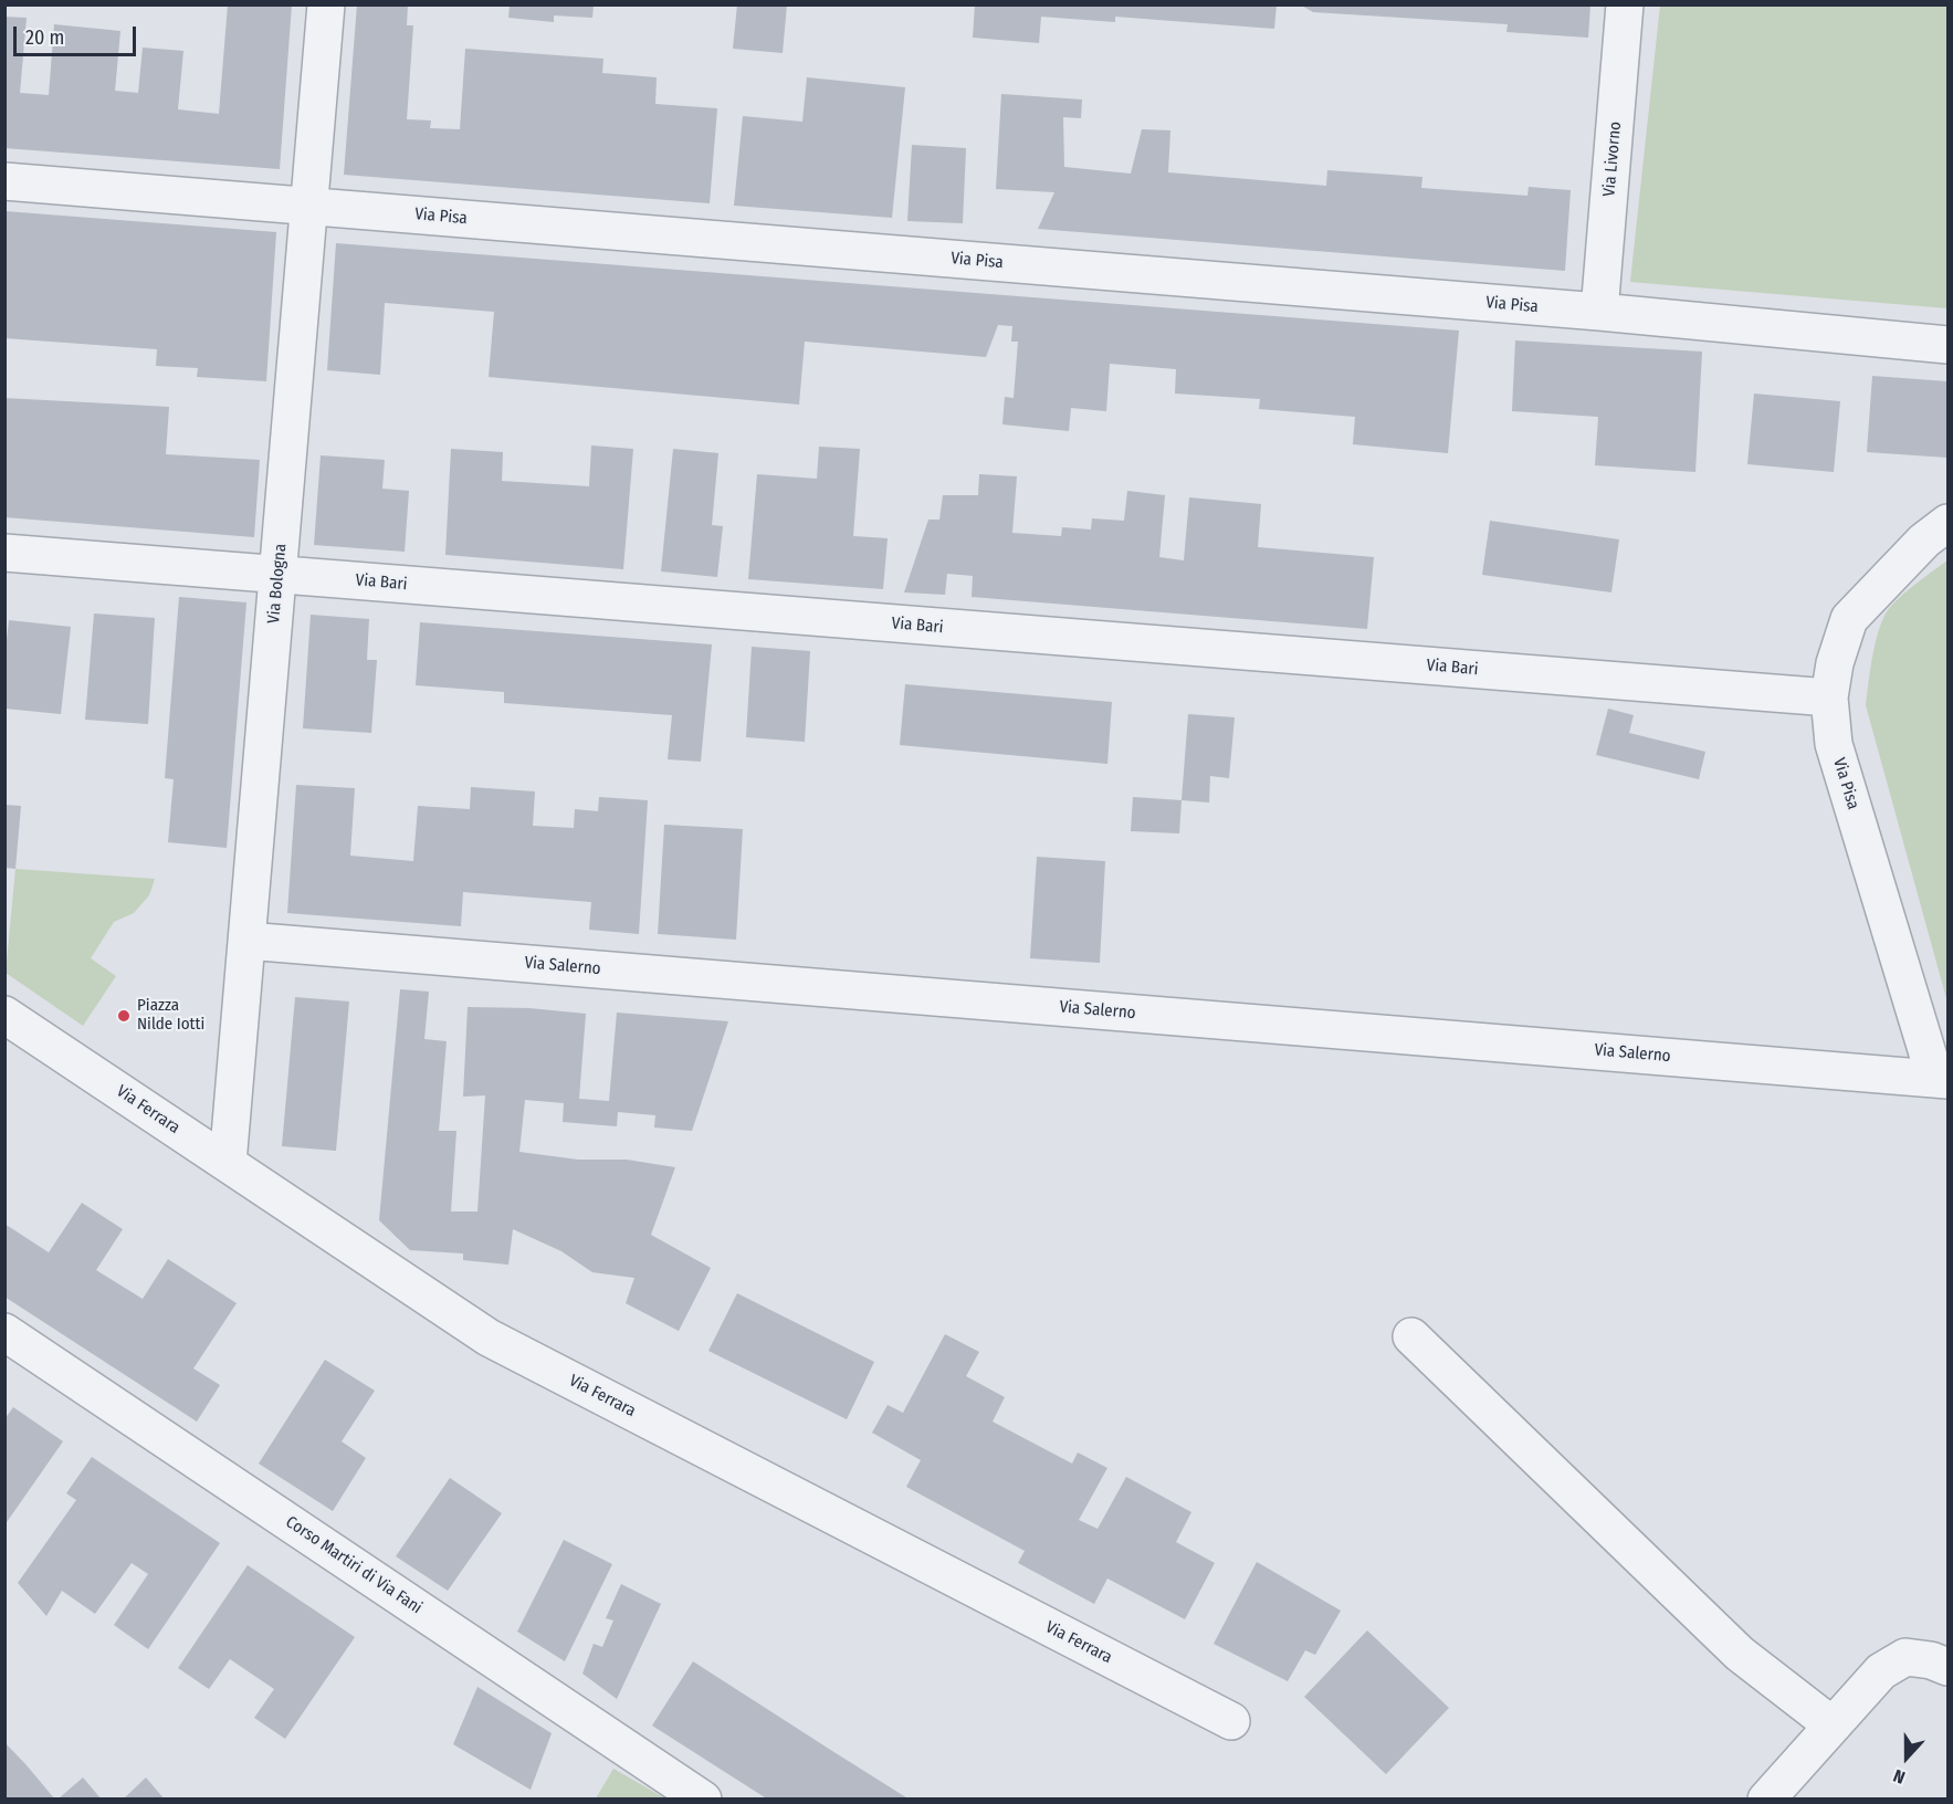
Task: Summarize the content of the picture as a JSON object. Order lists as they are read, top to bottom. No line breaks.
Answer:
{"streets":{"street":["Via Livorno","Via Pisa","Via Bari","Via Bologna","Via Salerno","Via Ferrara","Corso Martiri di Via Fani"]},"crossings":[["Via Livorno","Via Pisa"],["Via Pisa","Via Bari"],["Via Pisa","Via Bologna"],["Via Pisa","Via Salerno"],["Via Bari","Via Bologna"],["Via Bologna","Via Salerno"],["Via Bologna","Via Ferrara"]],"places":["Piazza Nilde Iotti"],"scale_bar":"20 m","north":"bottom"}
